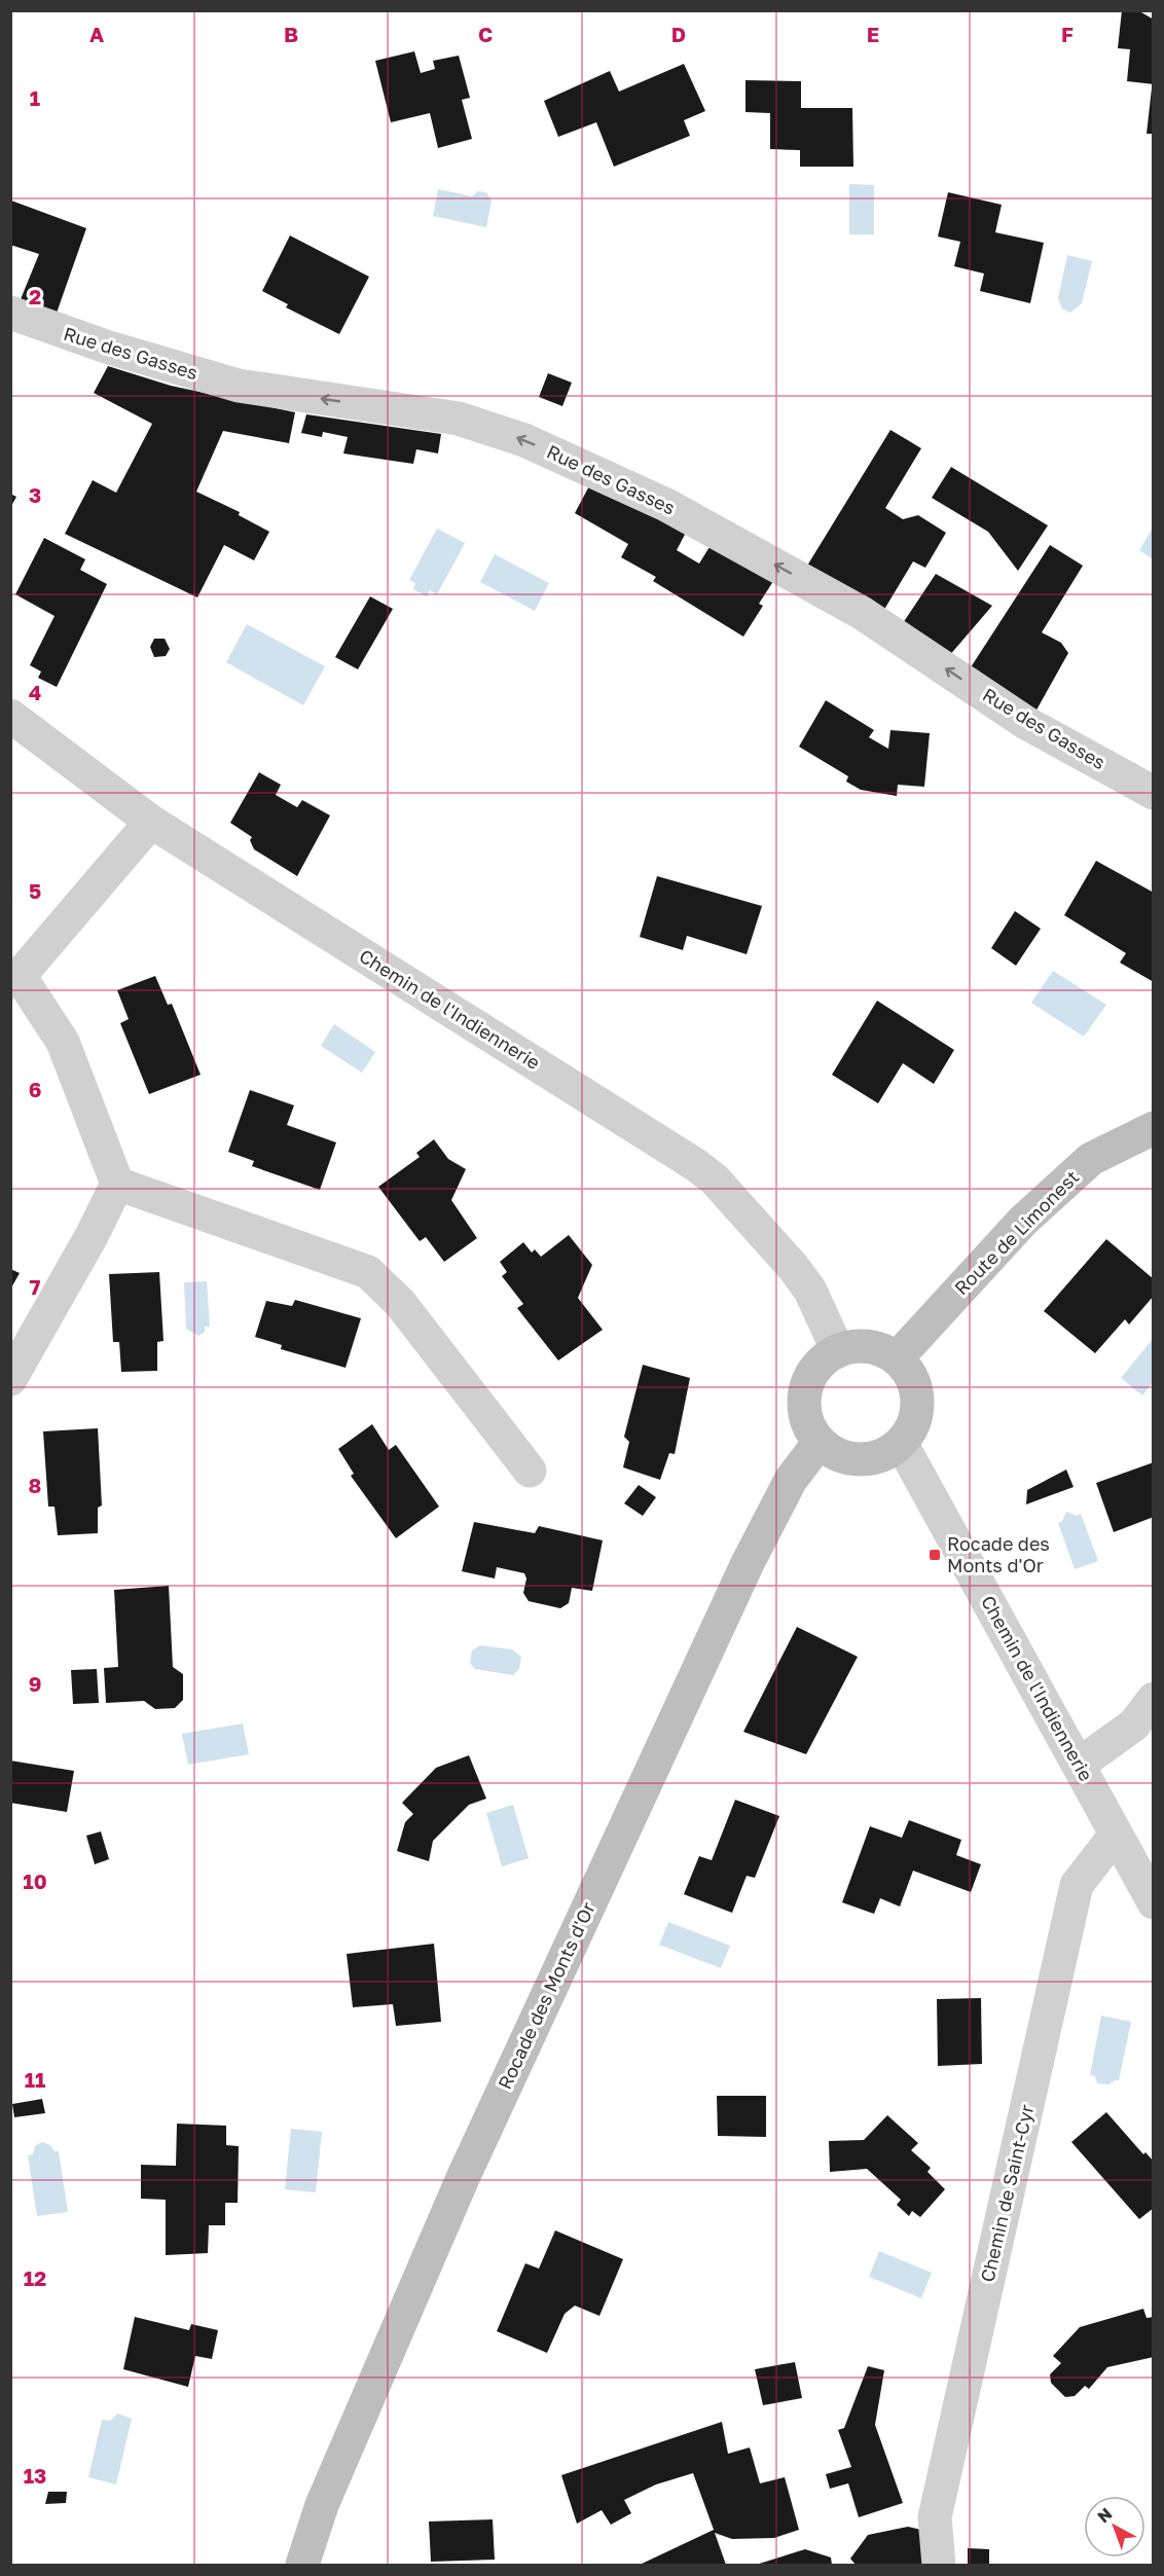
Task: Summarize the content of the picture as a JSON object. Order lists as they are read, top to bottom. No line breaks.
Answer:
{"streets":{"street":["Rue des Gasses","Chemin de l'Indiennerie","Route de Limonest","Rocade des Monts d'Or","Chemin de Saint-Cyr"]},"crossings":[["Chemin de l'Indiennerie","Route de Limonest"],["Chemin de l'Indiennerie","Rocade des Monts d'Or"],["Chemin de l'Indiennerie","Chemin de Saint-Cyr"],["Route de Limonest","Rocade des Monts d'Or"]],"one_way":["Rue des Gasses"],"places":{"transit":["Rocade des Monts d'Or"]},"north":"top left","grid":{"columns":["A","B","C","D","E","F"],"rows":["1","2","3","4","5","6","7","8","9","10","11","12","13"]}}
